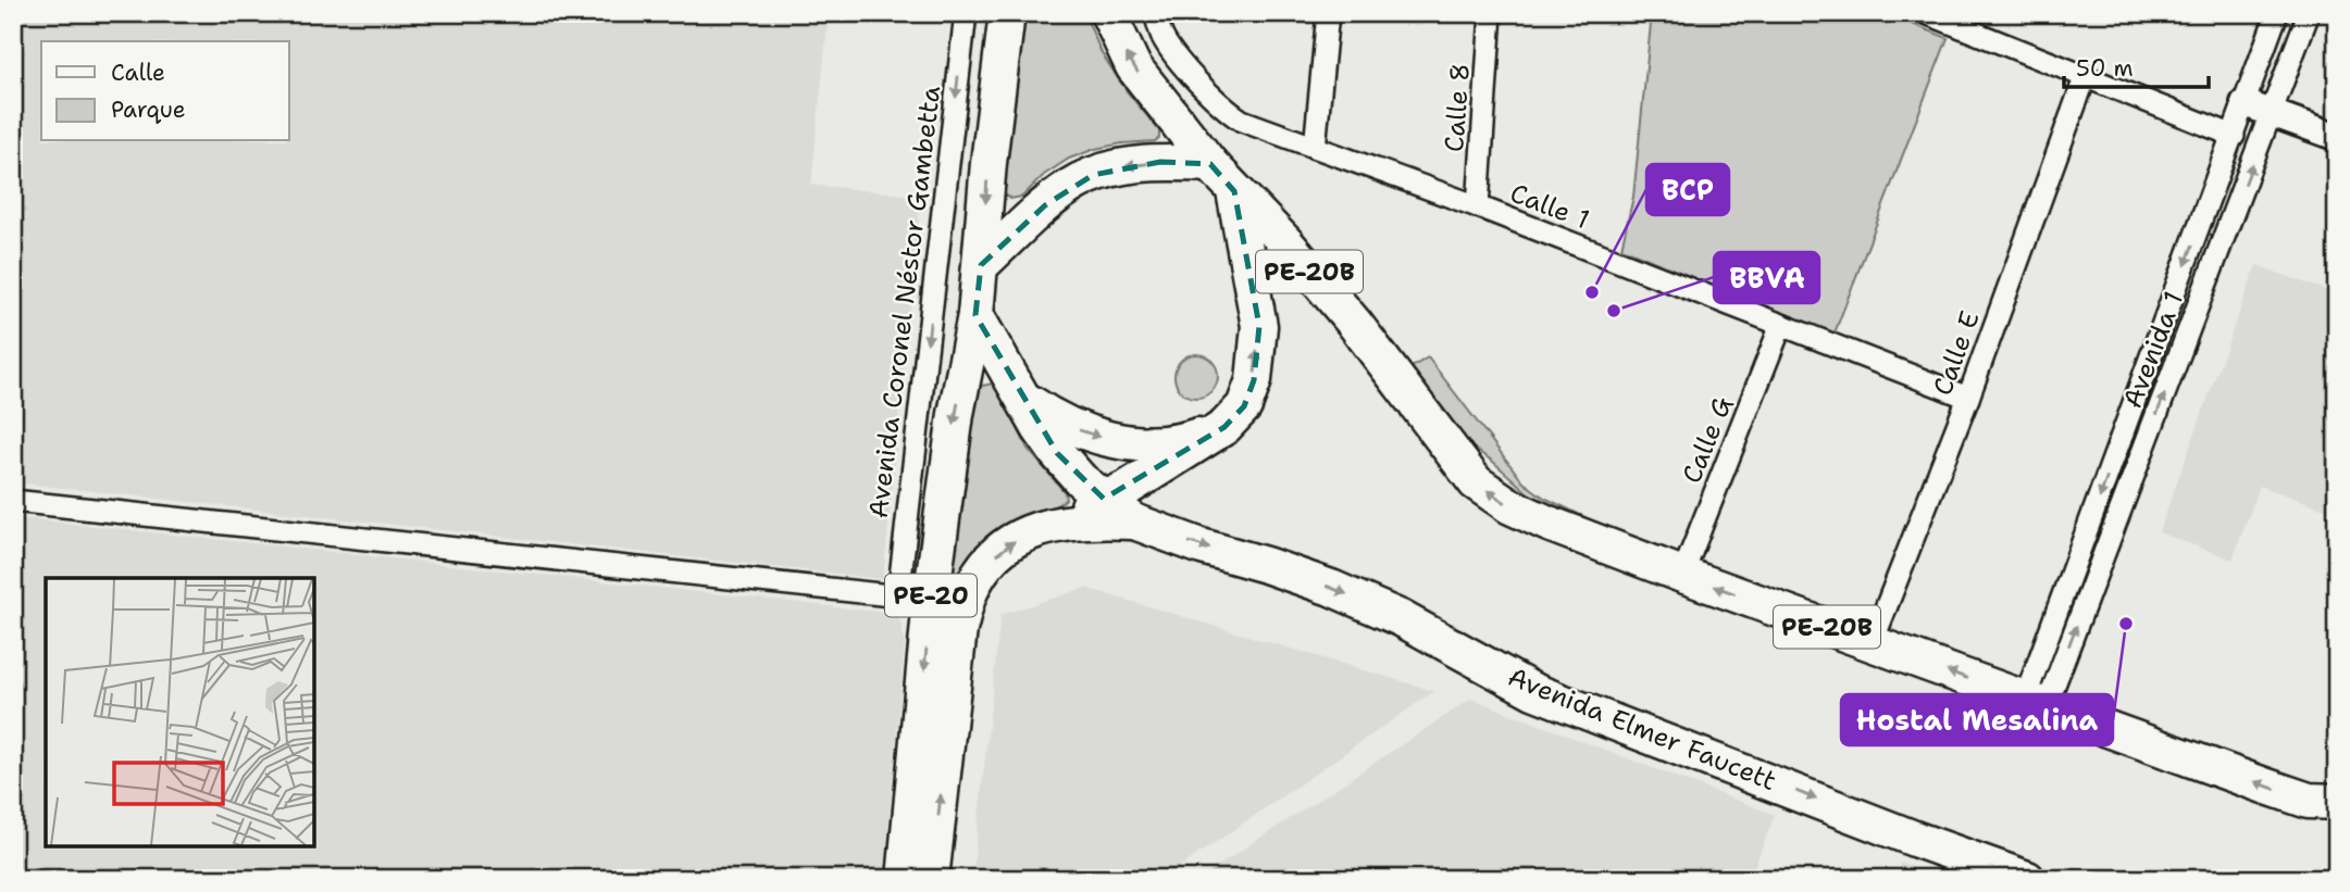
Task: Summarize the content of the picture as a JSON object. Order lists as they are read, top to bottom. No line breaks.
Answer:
{"streets":{"highway":["PE-20B","PE-20","Avenida Elmer Faucett"],"street":["Calle 8","Calle 1","Avenida Coronel Néstor Gambetta","Avenida 1","Calle E","Calle G"]},"crossings":[["Calle 8","Calle 1"],["Calle 1","Calle E"],["Calle 1","Calle G"],["PE-20B","Avenida 1"],["PE-20B","Calle E"],["PE-20B","Calle G"],["Avenida Coronel Néstor Gambetta","PE-20"],["PE-20","Avenida Elmer Faucett"]],"one_way":["Avenida Coronel Néstor Gambetta"],"places":["BCP","BBVA","Hostal Mesalina"],"legend":["Calle","Parque"],"scale_bar":"50 m"}
